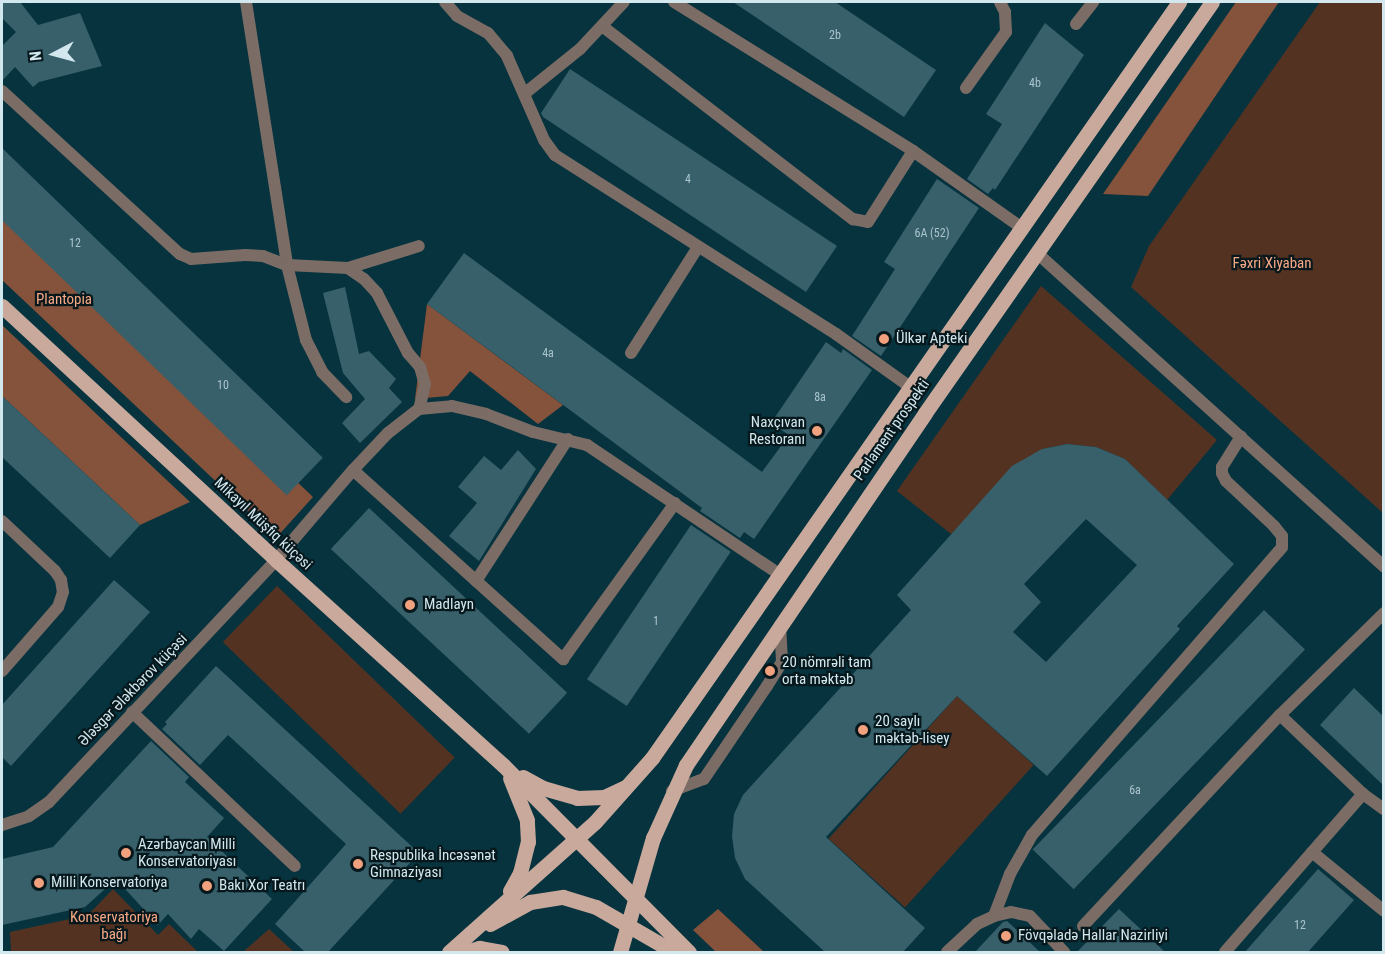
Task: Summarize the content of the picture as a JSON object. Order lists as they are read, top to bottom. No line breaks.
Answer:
{"streets":{"main road":["Parlament prospekti","Mikayıl Müşfiq küçəsi"],"street":["Ələsgər Ələkbərov küçəsi"]},"crossings":[["Mikayıl Müşfiq küçəsi","Ələsgər Ələkbərov küçəsi"]],"parks":["Fəxri Xiyaban","Plantopia","Konservatoriya bağı"],"places":["Ülkər Apteki","Naxçıvan Restoranı","Madlayn","20 nömrəli tam orta məktəb","20 saylı məktəb-lisey","Azərbaycan Milli Konservatoriyası","Respublika İncəsənət Gimnaziyası","Milli Konservatoriya","Bakı Xor Teatrı","Fövqəladə Hallar Nazirliyi"],"house_numbers":["2b","4b","4","6A (52)","12","4a","10","8a","1","6a","12"],"north":"left"}
